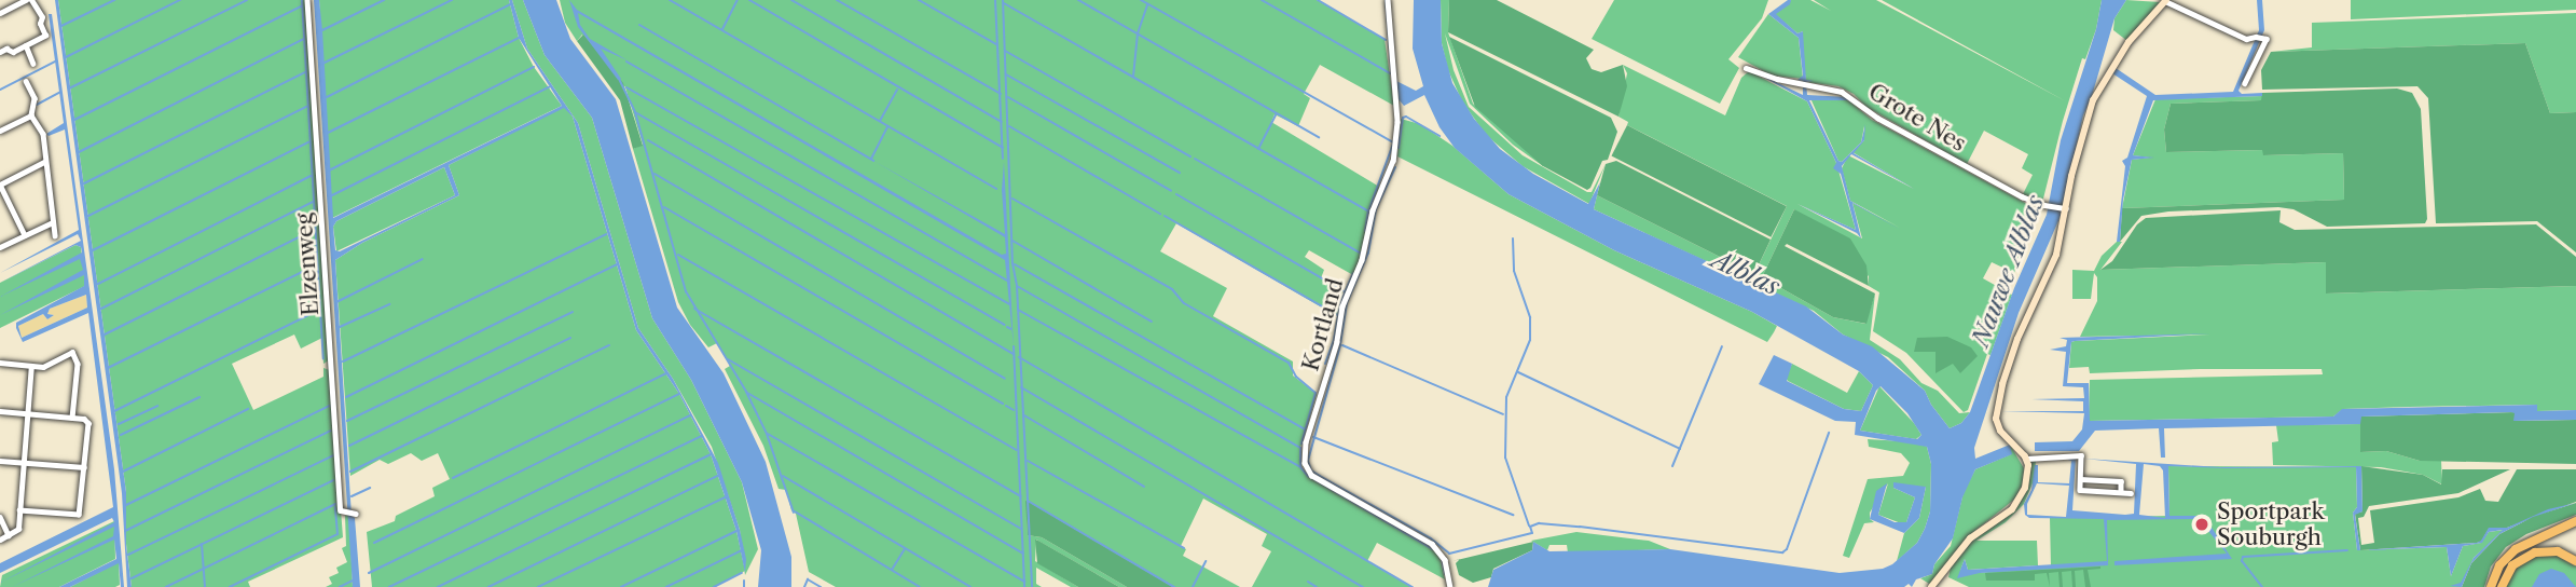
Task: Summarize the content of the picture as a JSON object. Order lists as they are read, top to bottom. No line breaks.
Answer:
{"streets":{"street":["Grote Nes","Elzenweg","Kortland"]},"water":["Nauwe Alblas","Alblas"],"places":["Sportpark Souburgh"]}
